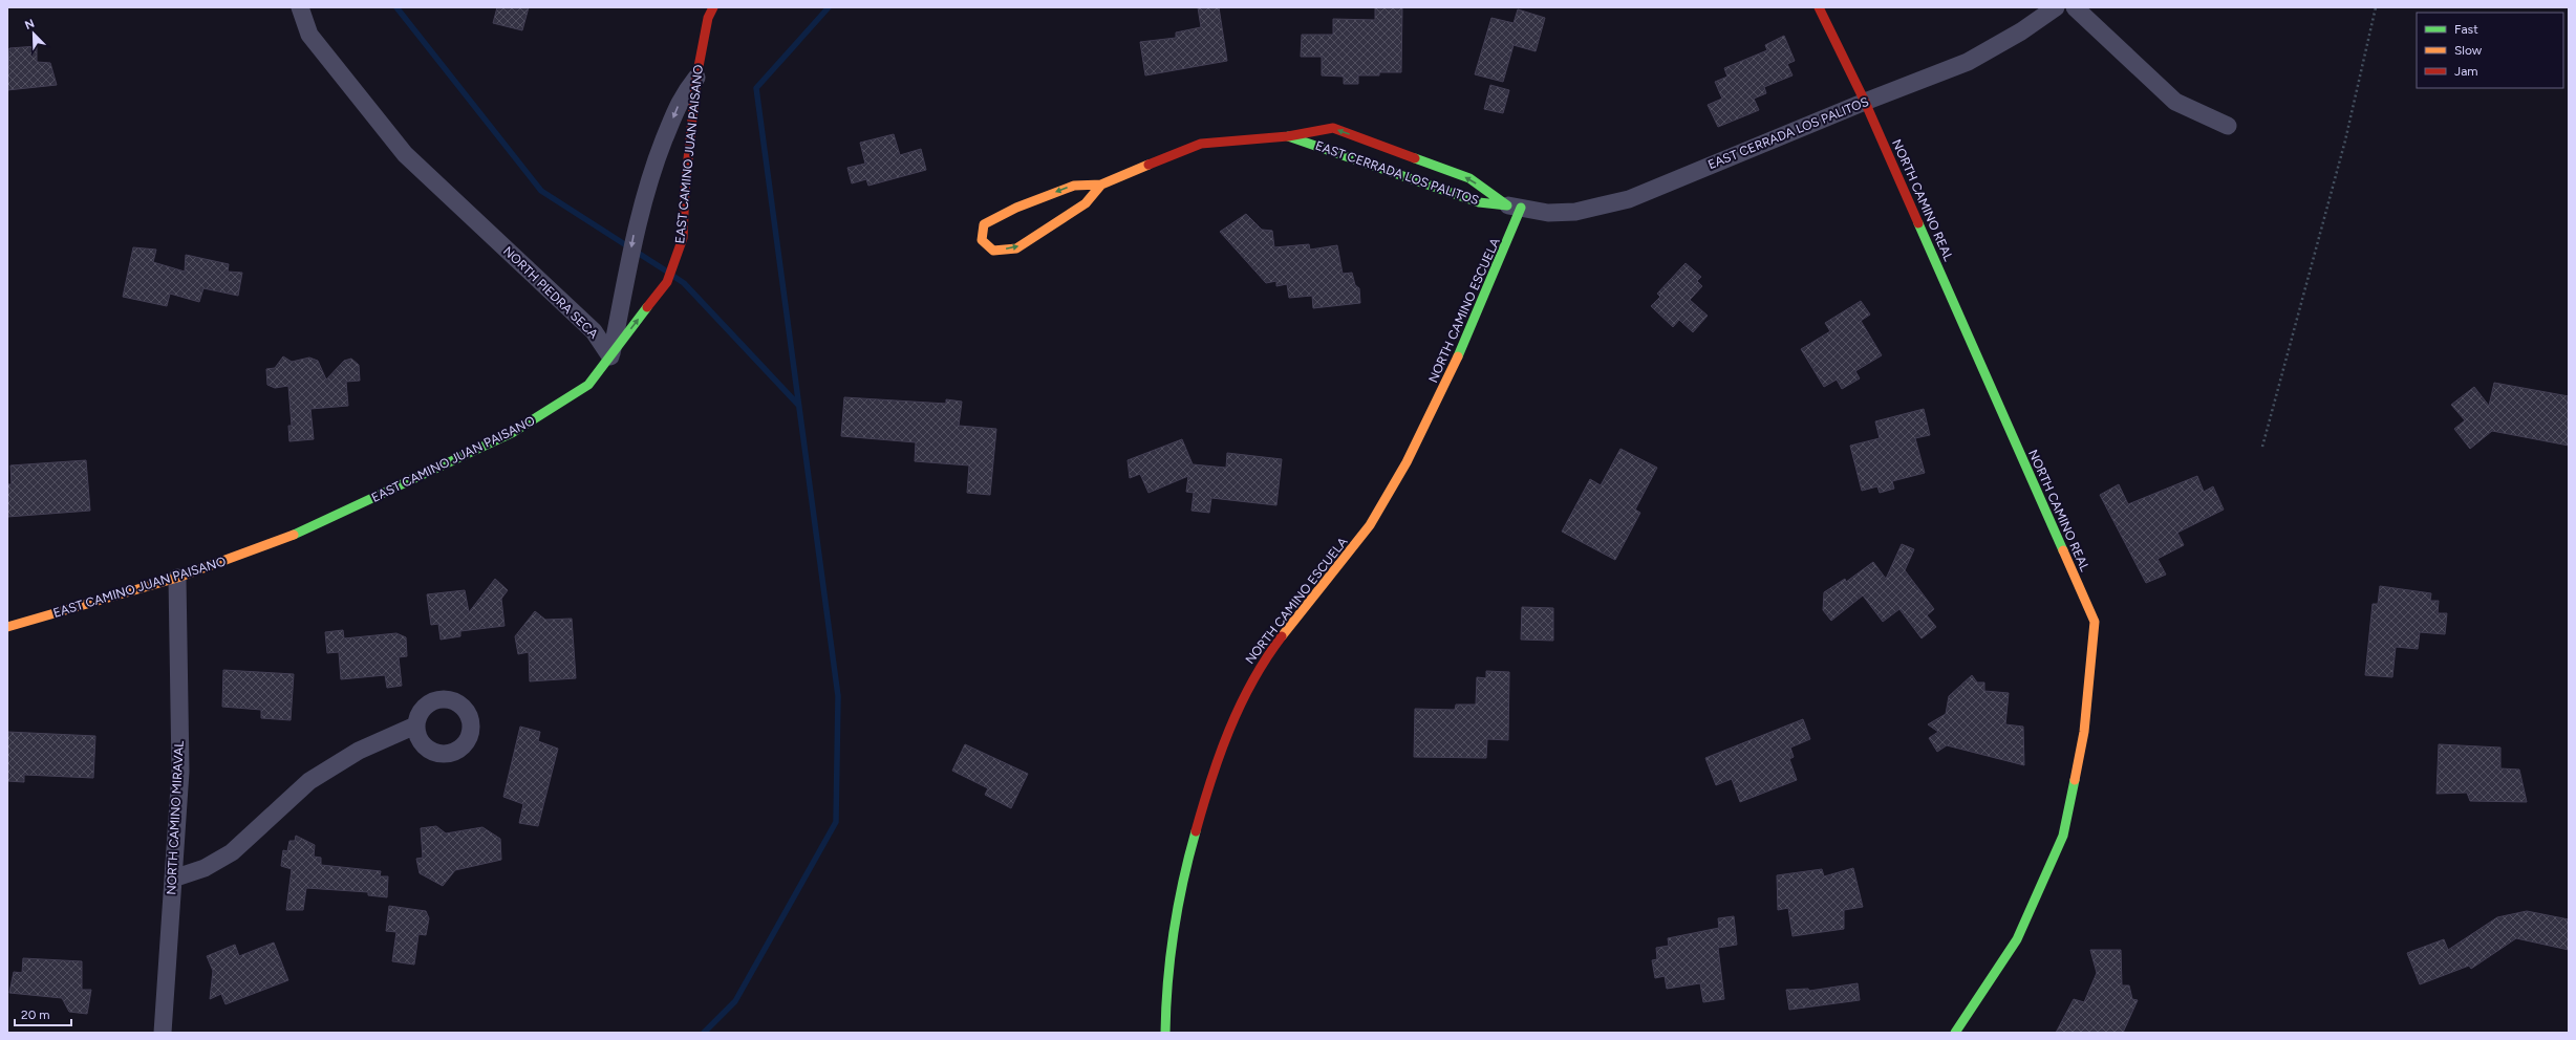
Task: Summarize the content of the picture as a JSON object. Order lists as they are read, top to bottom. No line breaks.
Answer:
{"streets":{"street":["EAST CERRADA LOS PALITOS","EAST CAMINO JUAN PAISANO","NORTH CAMINO REAL","NORTH PIEDRA SECA","NORTH CAMINO ESCUELA","NORTH CAMINO MIRAVAL"]},"crossings":[["EAST CERRADA LOS PALITOS","NORTH CAMINO REAL"],["EAST CERRADA LOS PALITOS","NORTH CAMINO ESCUELA"],["EAST CAMINO JUAN PAISANO","NORTH PIEDRA SECA"],["EAST CAMINO JUAN PAISANO","NORTH CAMINO MIRAVAL"]],"one_way":["NORTH PIEDRA SECA"],"legend":["Fast","Slow","Jam"],"scale_bar":"20 m","north":"top left"}
